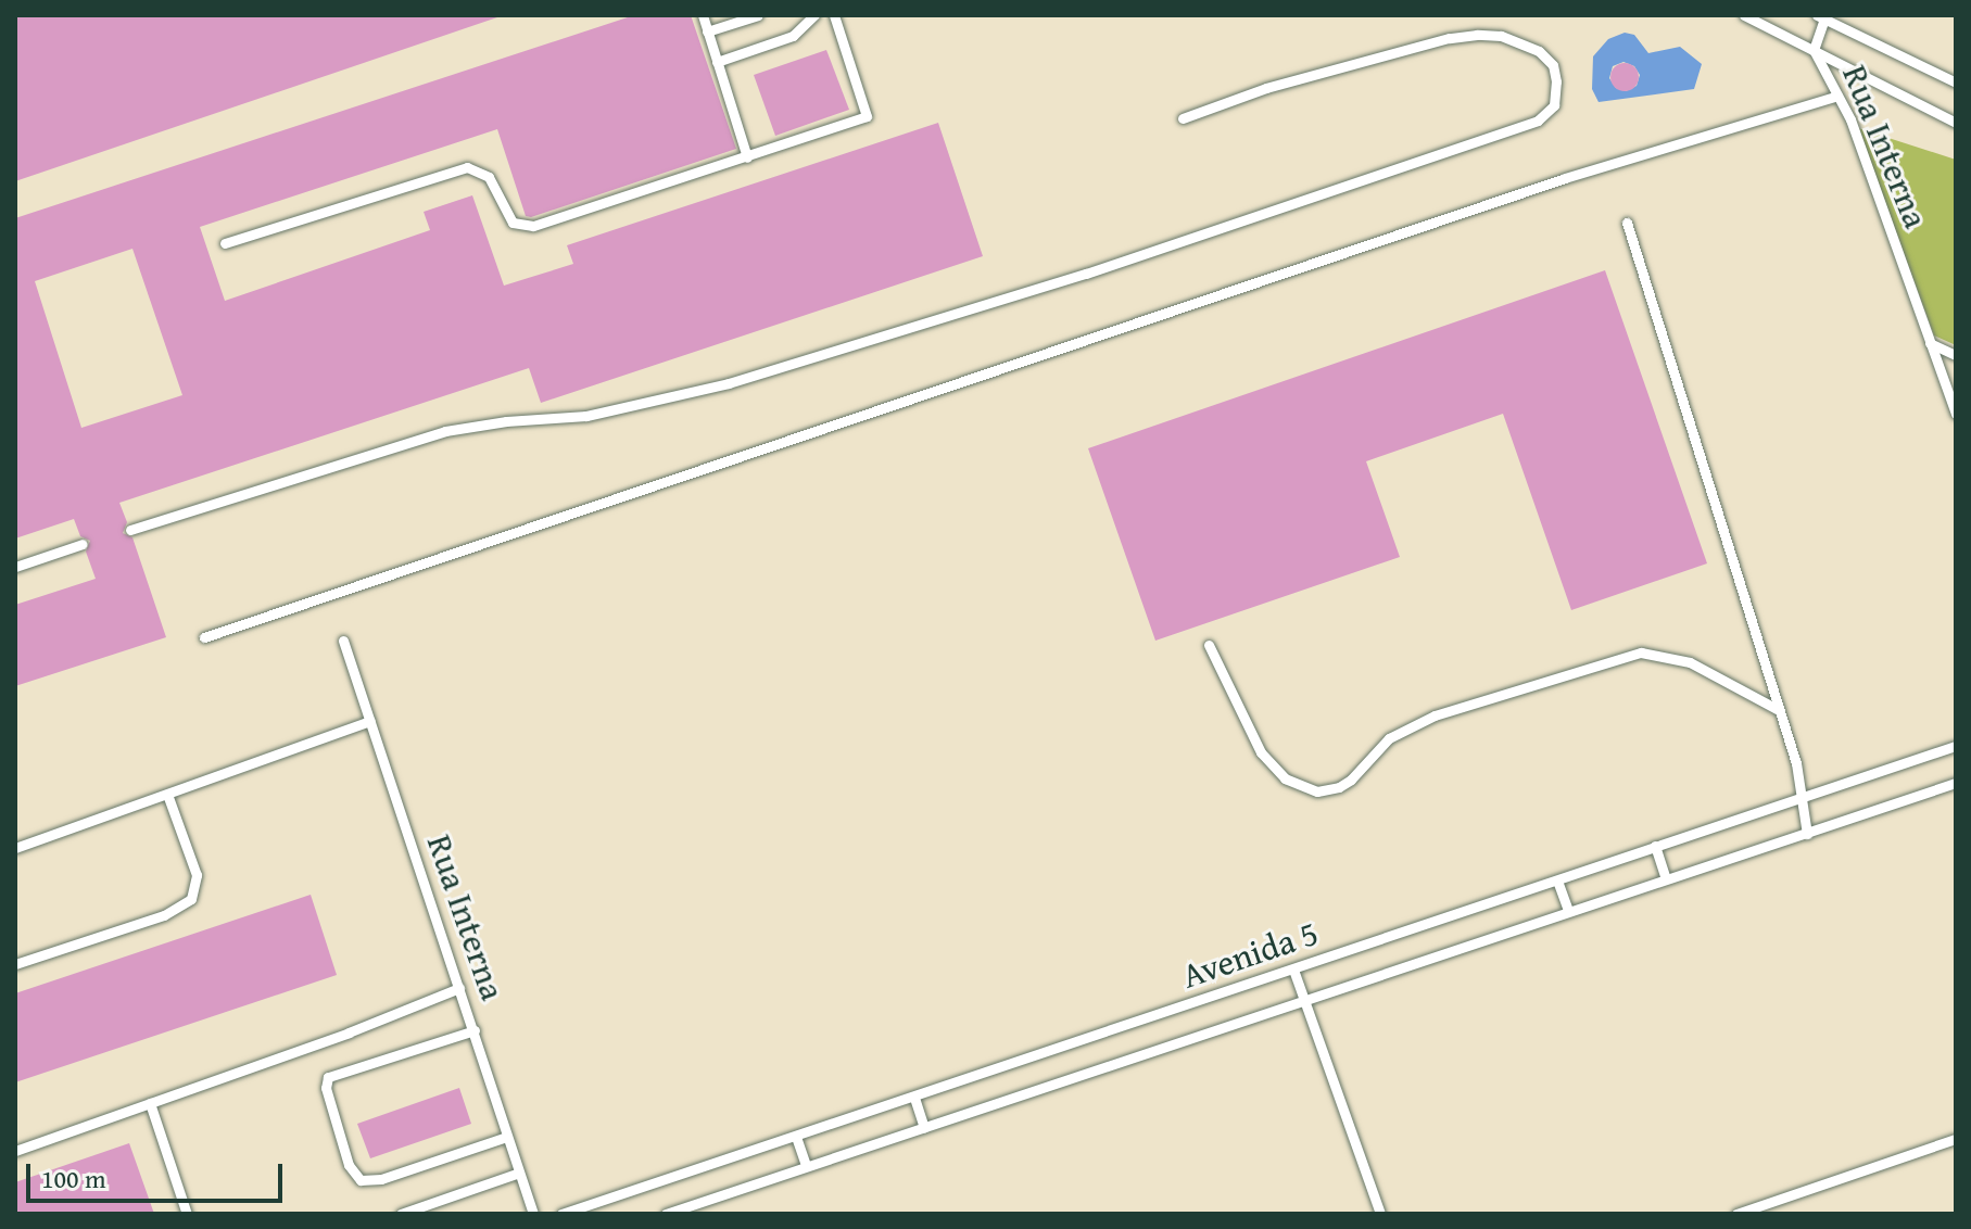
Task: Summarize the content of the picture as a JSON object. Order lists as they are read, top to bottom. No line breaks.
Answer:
{"streets":{"lane":["Rua Interna","Avenida 5"]},"scale_bar":"100 m"}
